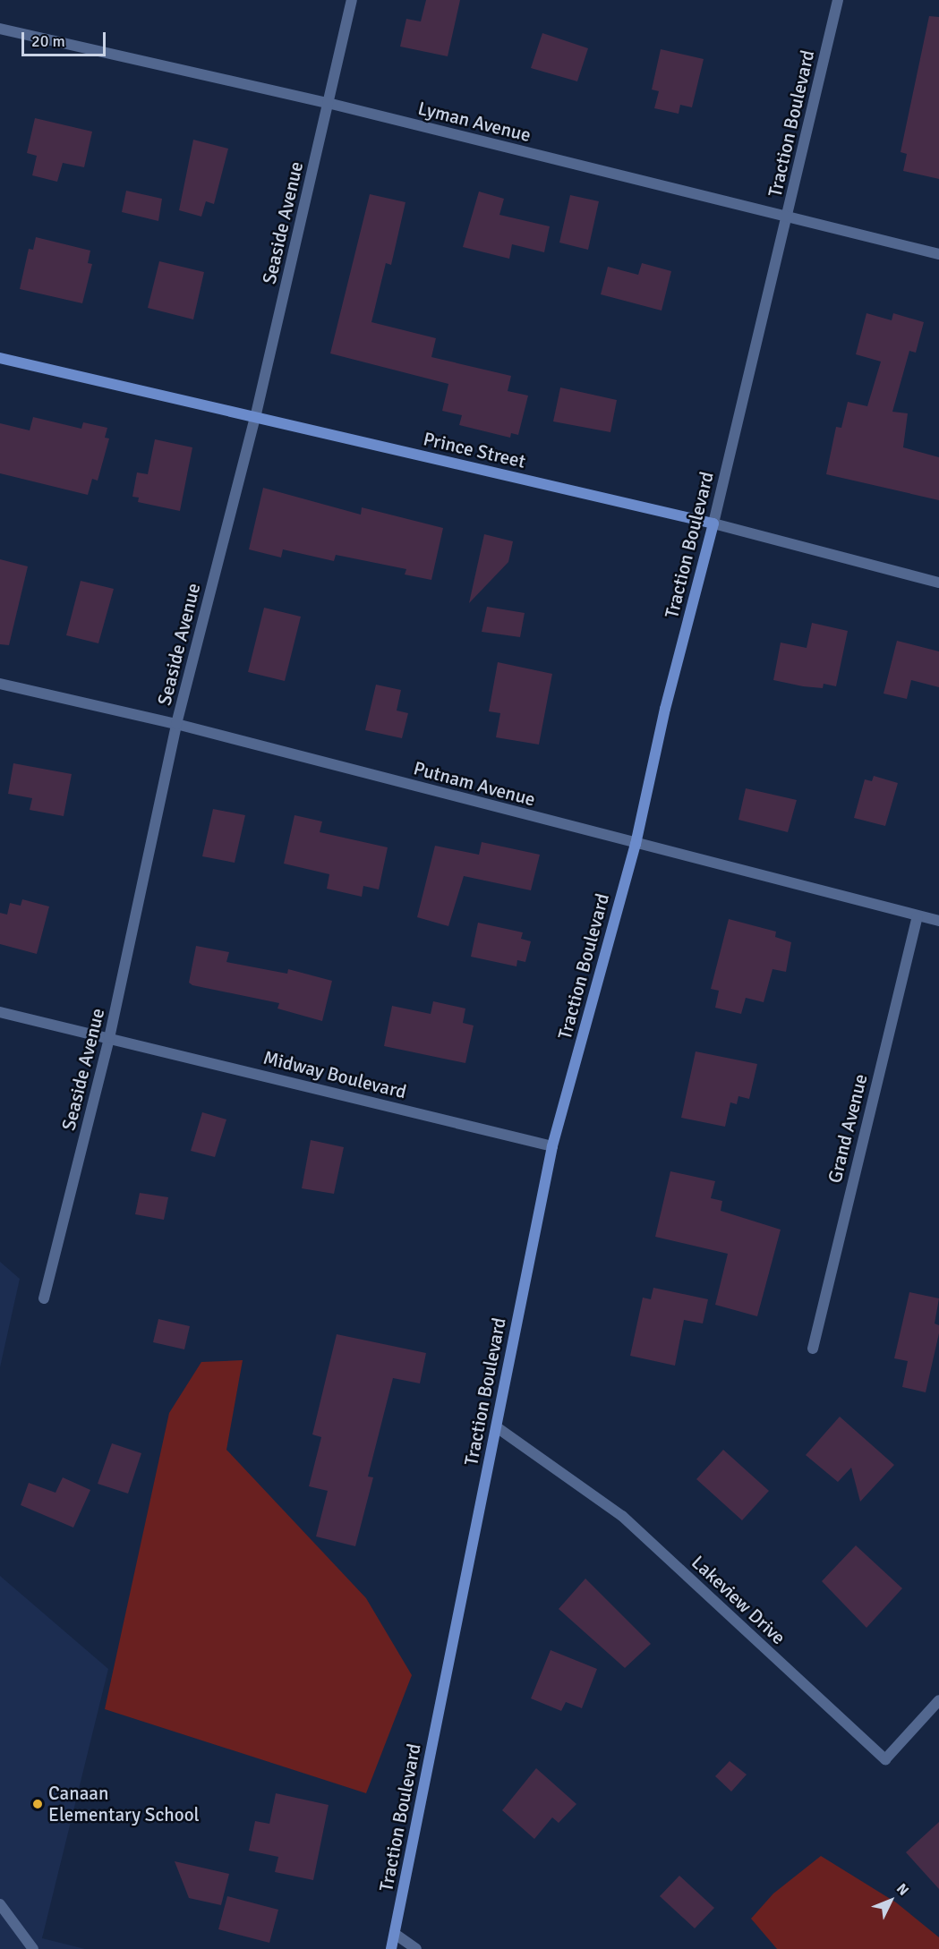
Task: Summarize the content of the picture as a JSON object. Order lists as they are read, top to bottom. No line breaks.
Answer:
{"streets":{"street":["Lyman Avenue","Traction Boulevard","Seaside Avenue","Prince Street","Putnam Avenue","Midway Boulevard","Grand Avenue","Lakeview Drive"]},"crossings":[["Lyman Avenue","Traction Boulevard"],["Lyman Avenue","Seaside Avenue"],["Traction Boulevard","Prince Street"],["Traction Boulevard","Putnam Avenue"],["Traction Boulevard","Midway Boulevard"],["Traction Boulevard","Lakeview Drive"],["Seaside Avenue","Prince Street"],["Seaside Avenue","Putnam Avenue"],["Seaside Avenue","Midway Boulevard"],["Putnam Avenue","Grand Avenue"]],"places":["Canaan Elementary School"],"scale_bar":"20 m","north":"top right"}
